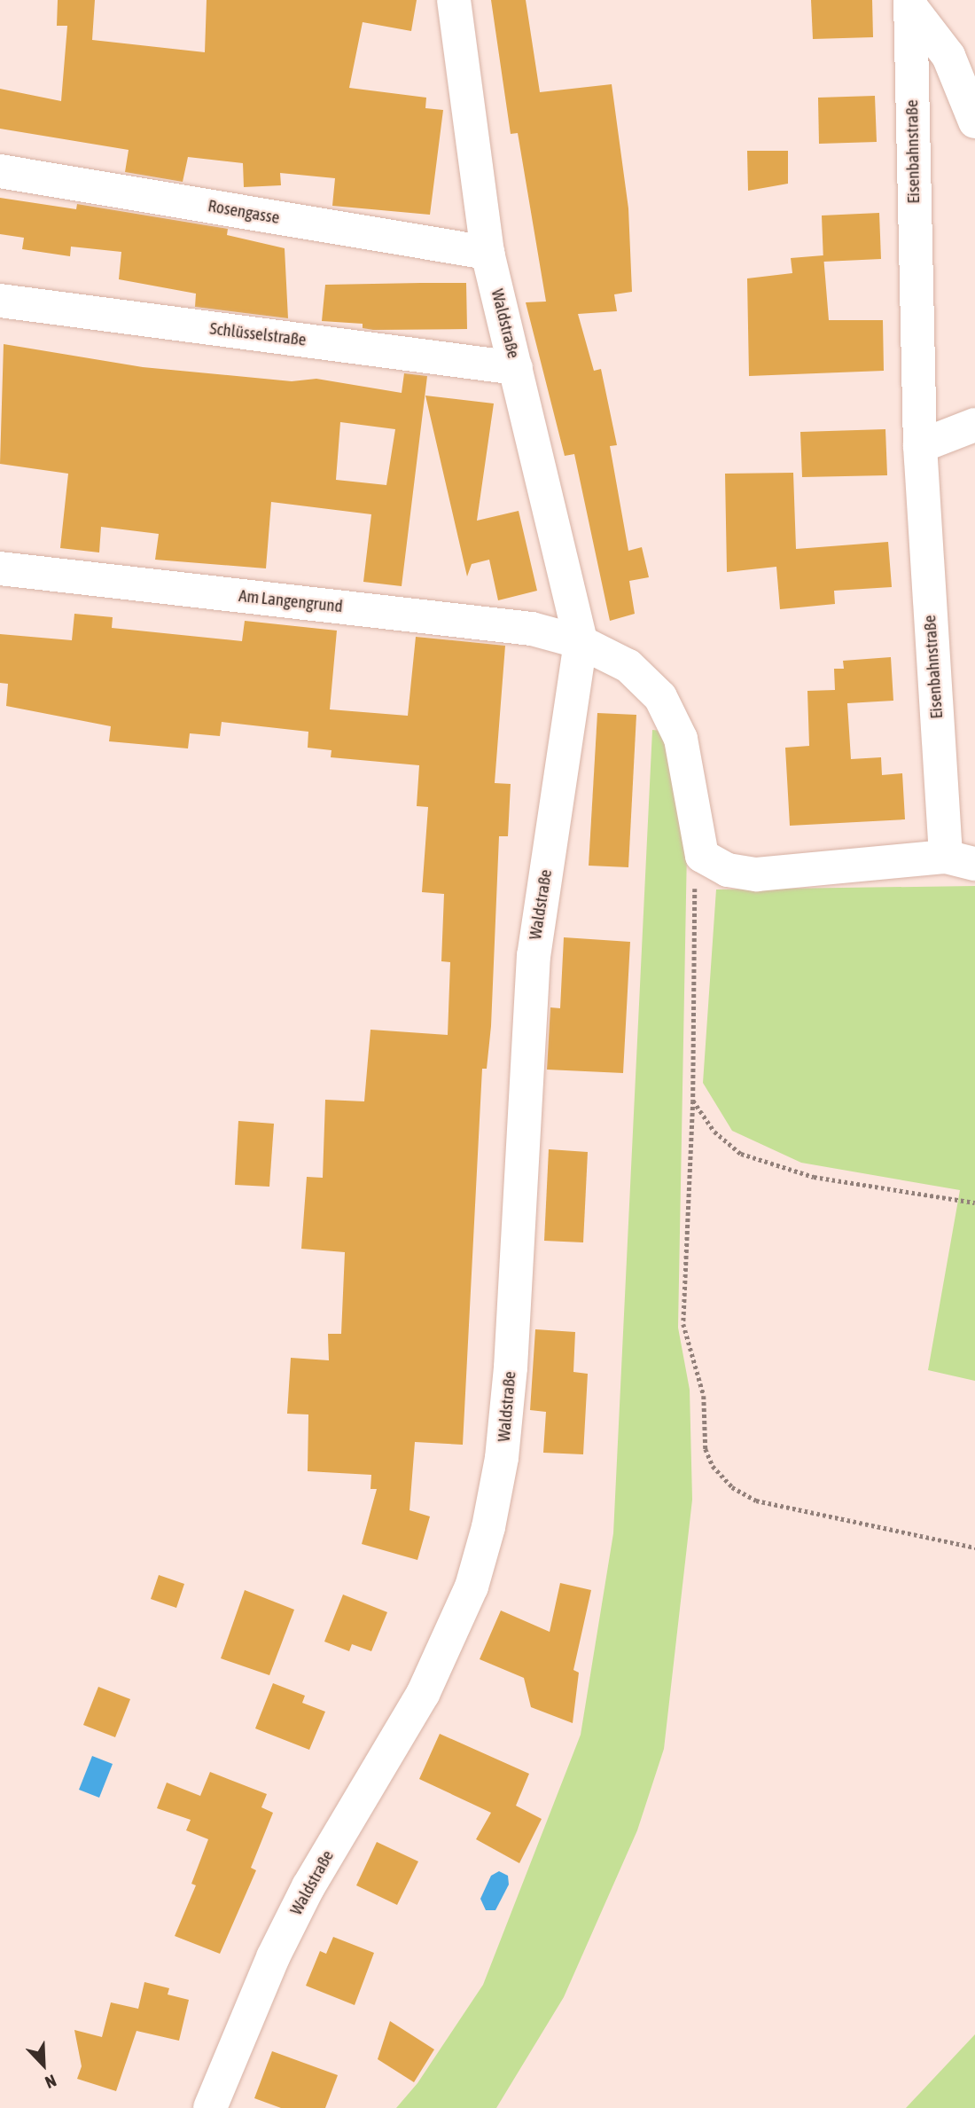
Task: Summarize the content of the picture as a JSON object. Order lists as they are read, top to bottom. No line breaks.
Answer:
{"streets":{"street":["Eisenbahnstraße","Rosengasse","Waldstraße","Schlüsselstraße","Am Langengrund"]},"crossings":[["Rosengasse","Waldstraße"],["Waldstraße","Schlüsselstraße"],["Waldstraße","Am Langengrund"]],"north":"bottom right"}
